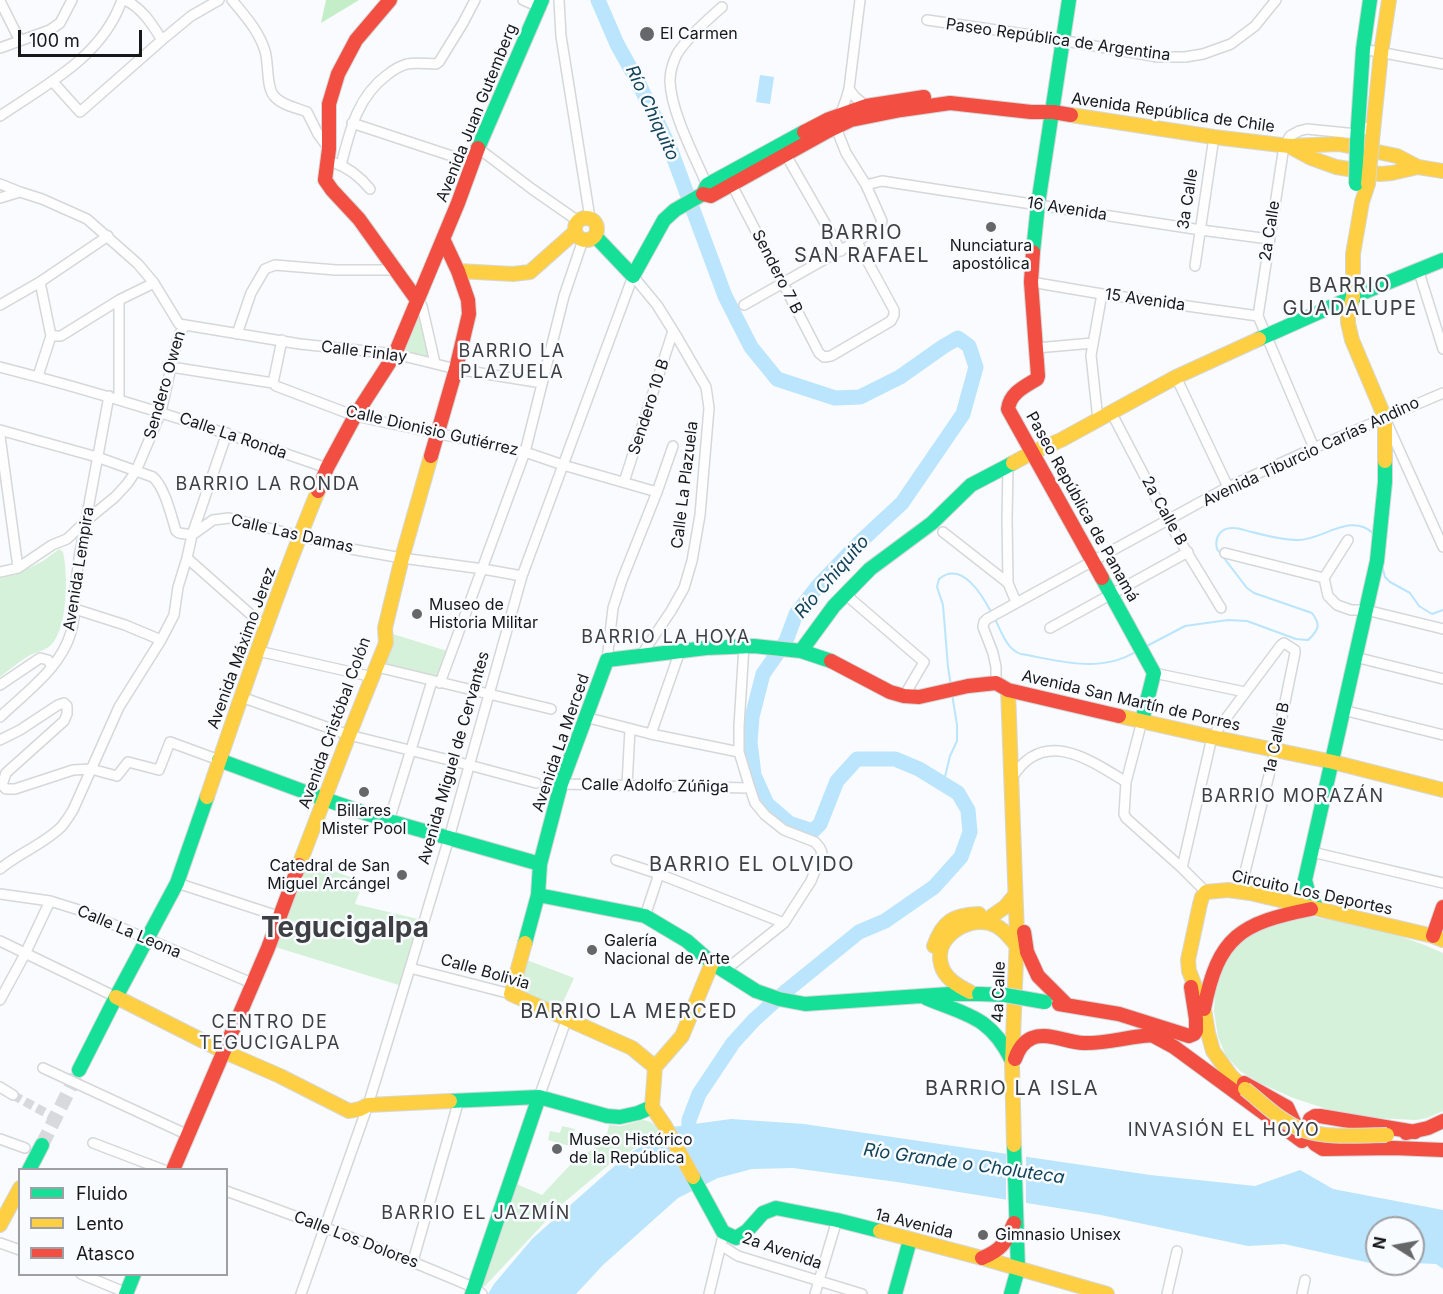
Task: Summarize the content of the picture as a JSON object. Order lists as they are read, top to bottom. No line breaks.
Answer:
{"streets":{"street":["Paseo República de Argentina","Avenida Juan Gutemberg","Avenida República de Chile","3a Calle","16 Avenida","2a Calle","Sendero 7 B","15 Avenida","Calle Finlay","Sendero Owen","Sendero 10 B","Calle Dionisio Gutiérrez","Calle La Ronda","Avenida Tiburcio Carías Andino","Calle La Plazuela","Paseo República de Panamá","2a Calle B","Calle Las Damas","Avenida Lempira","Avenida Máximo Jerez","Avenida San Martín de Porres","Avenida Cristóbal Colón","1a Calle B","Avenida La Merced","Avenida Miguel de Cervantes","Calle Adolfo Zúñiga","Circuito Los Deportes","Calle La Leona","Calle Bolivia","4a Calle","1a Avenida","Calle Los Dolores","2a Avenida"]},"crossings":[["Paseo República de Argentina","Paseo República de Panamá"],["Avenida Juan Gutemberg","Avenida Máximo Jerez"],["Avenida Juan Gutemberg","Avenida Cristóbal Colón"],["Avenida República de Chile","3a Calle"],["Avenida República de Chile","2a Calle"],["Avenida República de Chile","Sendero 7 B"],["Avenida República de Chile","Paseo República de Panamá"],["Avenida República de Chile","Avenida Miguel de Cervantes"],["3a Calle","16 Avenida"],["16 Avenida","2a Calle"],["16 Avenida","Paseo República de Panamá"],["2a Calle","15 Avenida"],["15 Avenida","Paseo República de Panamá"],["Calle Finlay","Sendero Owen"],["Calle Finlay","Avenida Máximo Jerez"],["Calle Finlay","Avenida Cristóbal Colón"],["Sendero Owen","Calle Dionisio Gutiérrez"],["Sendero Owen","Calle La Ronda"],["Sendero Owen","Avenida Lempira"],["Sendero 10 B","Calle Dionisio Gutiérrez"],["Sendero 10 B","Calle La Plazuela"],["Calle Dionisio Gutiérrez","Avenida Máximo Jerez"],["Calle Dionisio Gutiérrez","Avenida Cristóbal Colón"],["Calle Dionisio Gutiérrez","Avenida La Merced"],["Calle Dionisio Gutiérrez","Avenida Miguel de Cervantes"],["Calle La Ronda","Avenida Lempira"],["Calle La Ronda","Avenida Máximo Jerez"],["Avenida Tiburcio Carías Andino","Paseo República de Panamá"],["Avenida Tiburcio Carías Andino","2a Calle B"],["Avenida Tiburcio Carías Andino","Avenida San Martín de Porres"],["Avenida Tiburcio Carías Andino","4a Calle"],["Calle La Plazuela","Avenida San Martín de Porres"],["Calle La Plazuela","Avenida Miguel de Cervantes"],["Calle Las Damas","Avenida Máximo Jerez"],["Calle Las Damas","Avenida Cristóbal Colón"],["Calle Las Damas","Avenida Miguel de Cervantes"],["Avenida Máximo Jerez","Avenida Cristóbal Colón"],["Avenida Máximo Jerez","Calle La Leona"],["Avenida San Martín de Porres","1a Calle B"],["Avenida San Martín de Porres","4a Calle"],["Avenida Cristóbal Colón","Calle La Leona"],["1a Calle B","Circuito Los Deportes"],["Avenida La Merced","Calle Adolfo Zúñiga"],["Avenida La Merced","Calle Bolivia"],["Avenida Miguel de Cervantes","Calle Bolivia"],["Avenida Miguel de Cervantes","Calle Los Dolores"],["4a Calle","1a Avenida"],["1a Avenida","2a Avenida"]],"districts":["BARRIO SAN RAFAEL","BARRIO GUADALUPE","BARRIO LA PLAZUELA","BARRIO LA RONDA","BARRIO LA HOYA","BARRIO MORAZÁN","BARRIO EL OLVIDO","Tegucigalpa","BARRIO LA MERCED","CENTRO DE TEGUCIGALPA","BARRIO LA ISLA","INVASIÓN EL HOYO","BARRIO EL JAZMÍN"],"water":["Río Chiquito","Río Grande o Choluteca"],"places":["El Carmen","Nunciatura apostólica","Museo de Historia Militar","Billares Mister Pool","Catedral de San Miguel Arcángel","Galería Nacional de Arte","Museo Histórico de la República","Gimnasio Unisex"],"legend":["Fluido","Lento","Atasco"],"scale_bar":"100 m","north":"left"}
